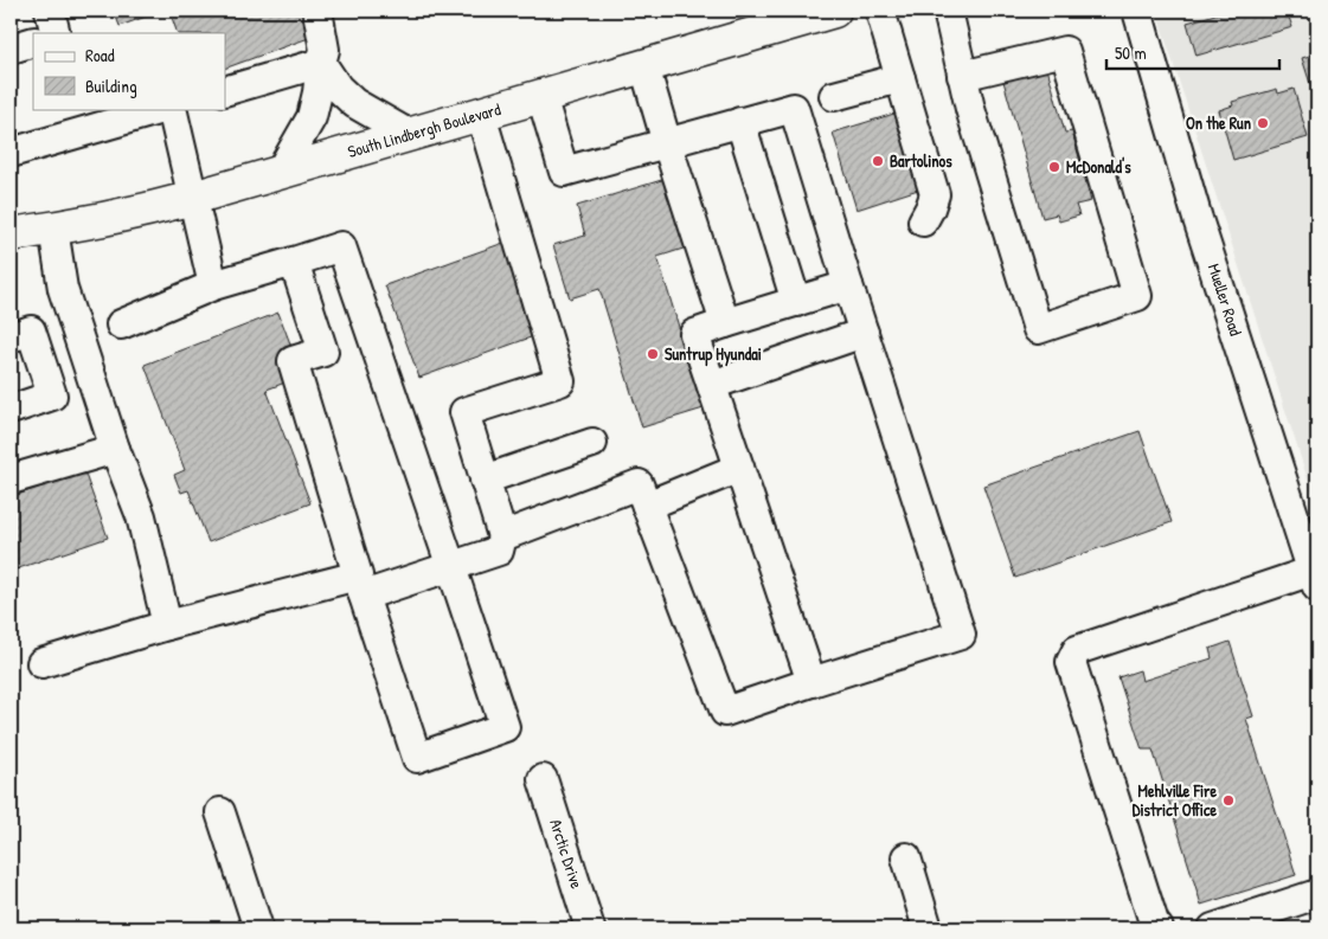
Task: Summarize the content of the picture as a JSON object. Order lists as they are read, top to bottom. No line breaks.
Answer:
{"streets":{"main road":["South Lindbergh Boulevard"],"street":["Mueller Road","Arctic Drive"]},"places":["On the Run","Bartolinos","McDonald's","Suntrup Hyundai","Mehlville Fire District Office"],"legend":["Road","Building"],"scale_bar":"50 m"}
